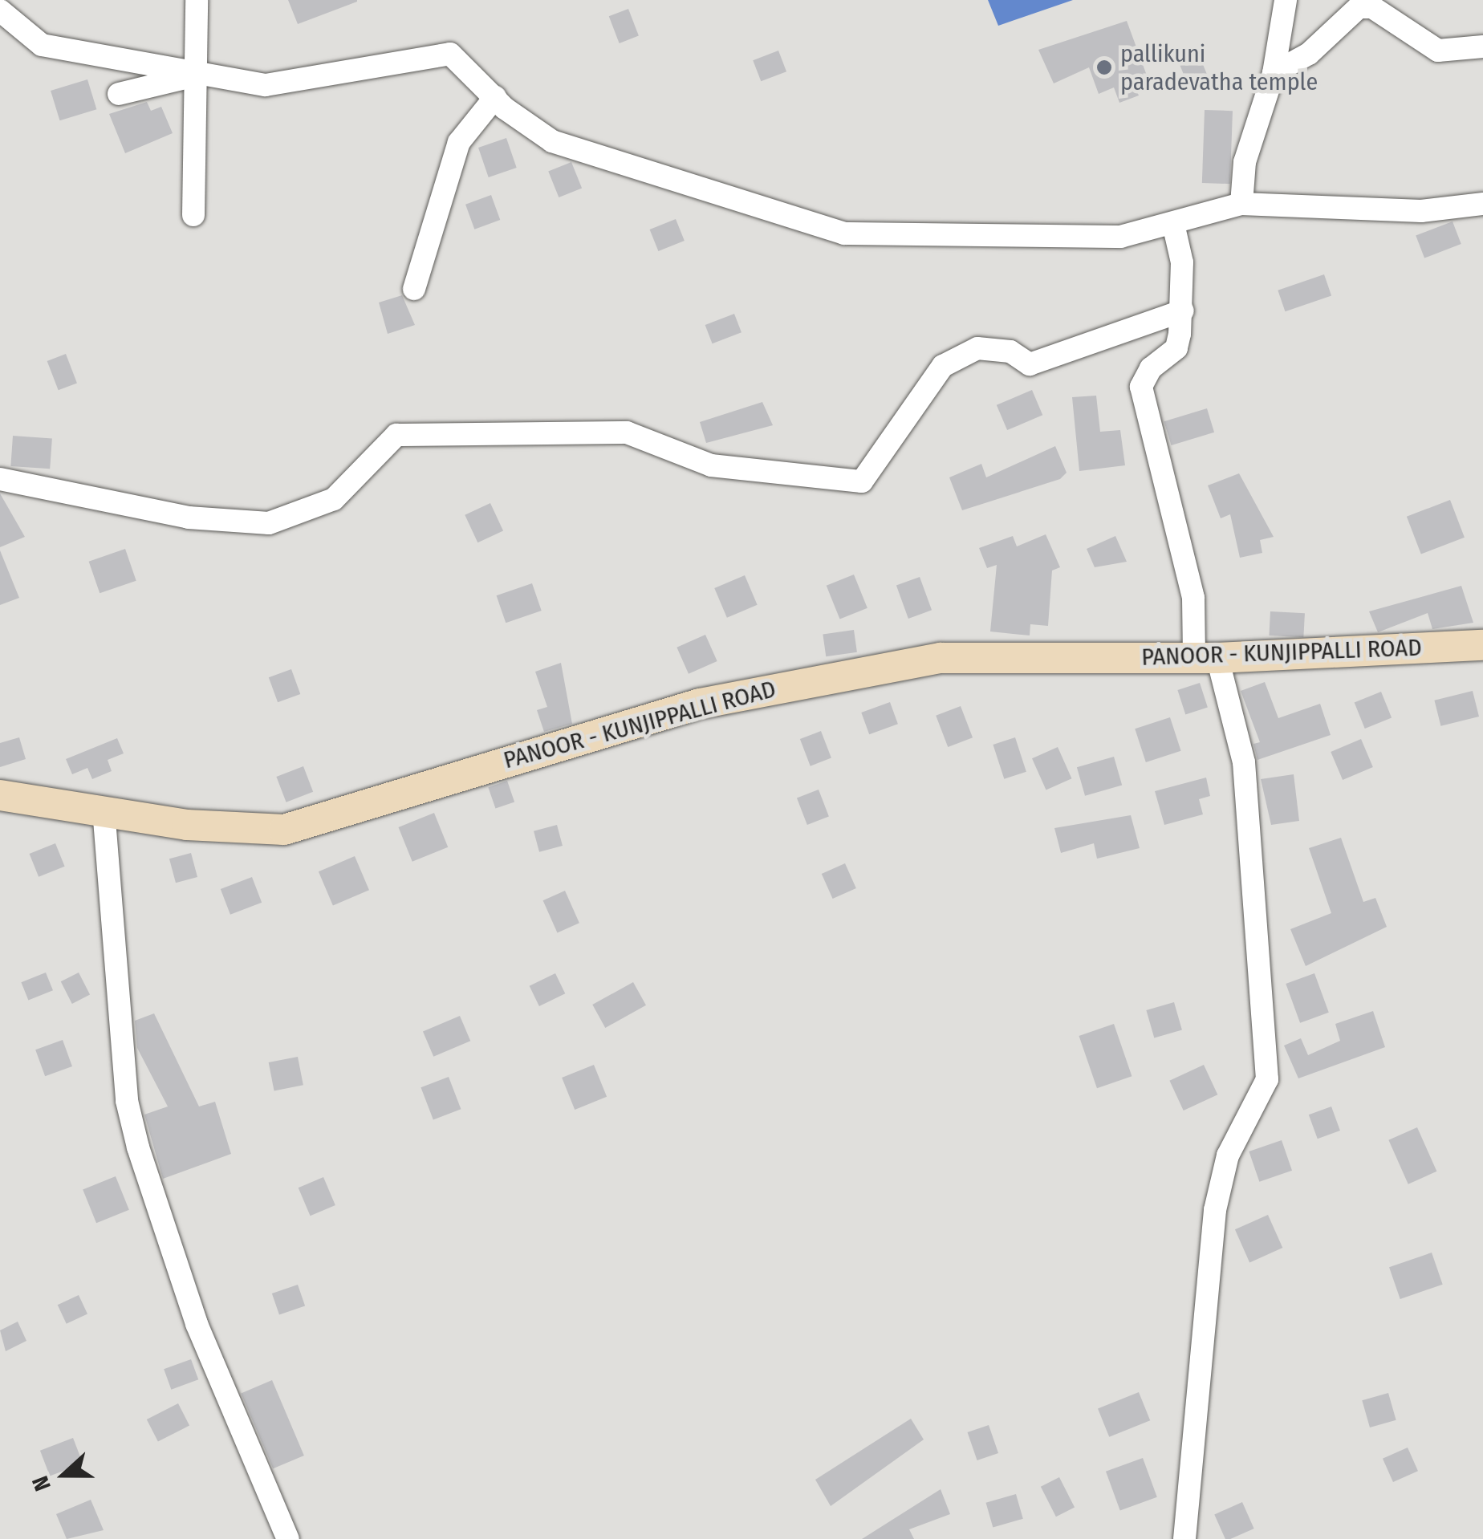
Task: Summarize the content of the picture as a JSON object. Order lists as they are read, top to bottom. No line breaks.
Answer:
{"streets":{"main road":["PANOOR - KUNJIPPALLI ROAD"]},"places":["pallikuni paradevatha temple"],"north":"left"}
